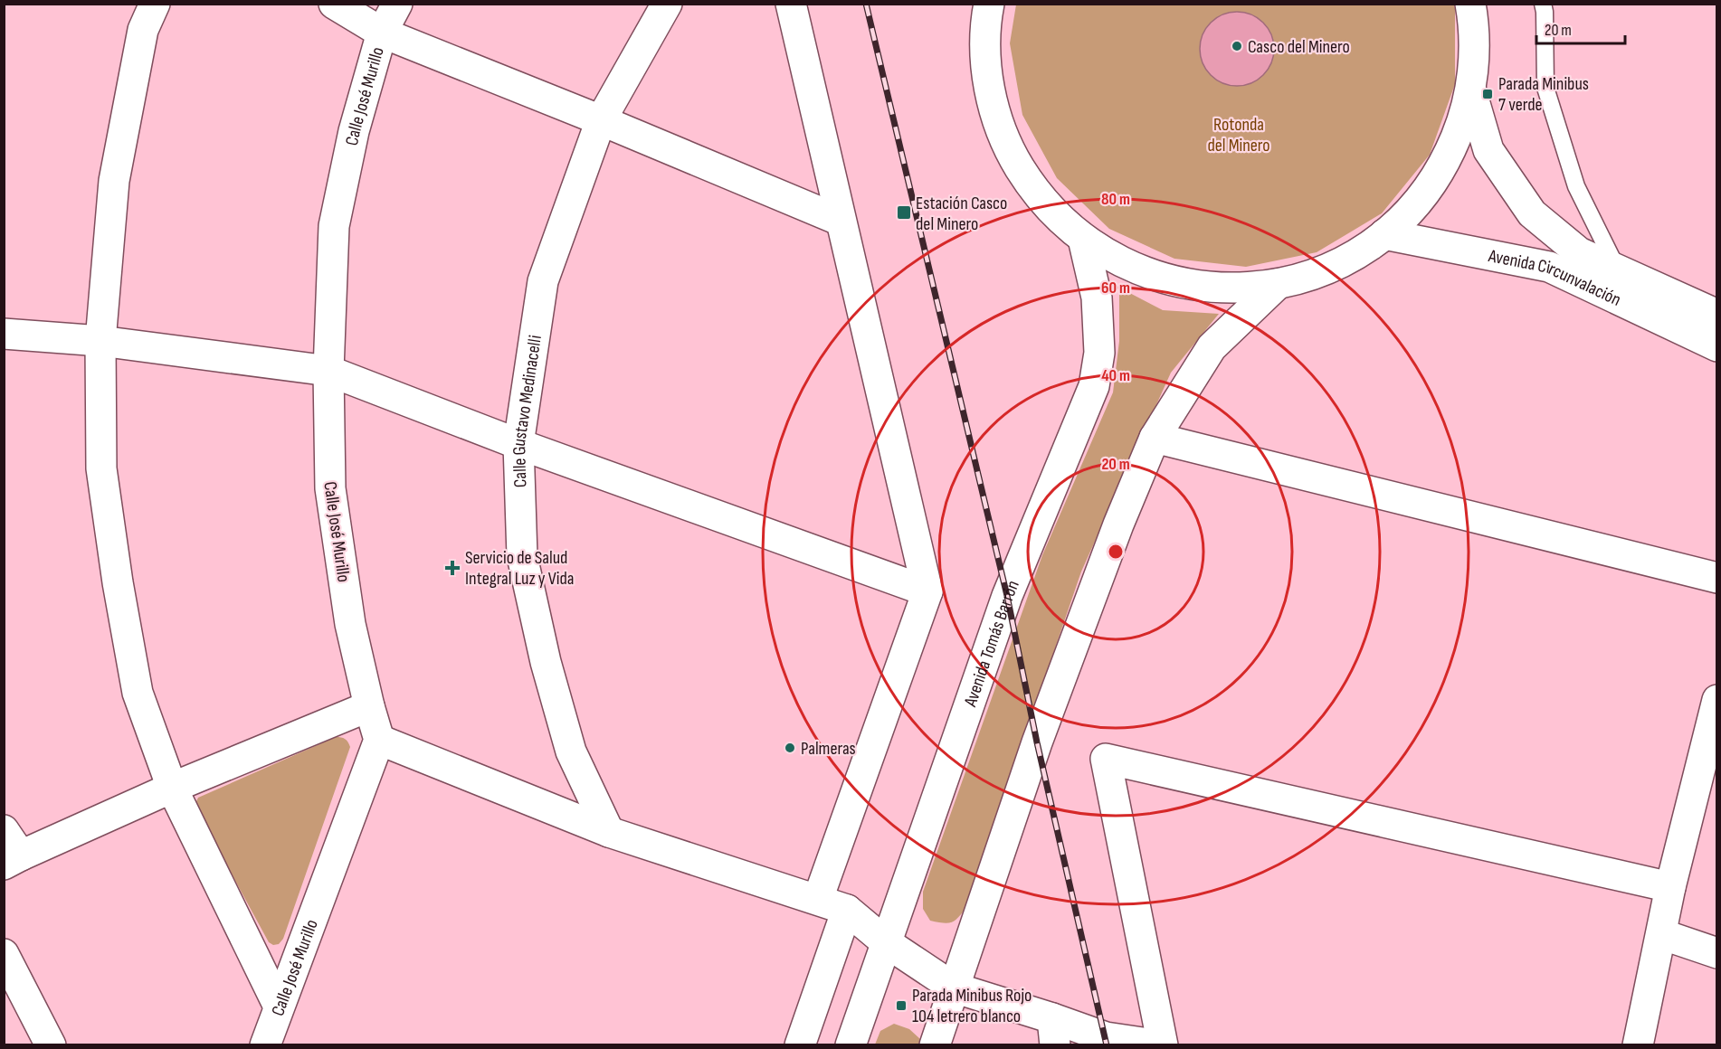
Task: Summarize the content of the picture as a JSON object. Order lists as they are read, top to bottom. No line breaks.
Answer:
{"streets":{"main road":["Calle José Murillo","Avenida Circunvalación","Calle Gustavo Medinacelli","Avenida Tomás Barrón"]},"parks":["Rotonda del Minero"],"places":{"other":["Casco del Minero","Palmeras"],"transit":["Parada Minibus 7 verde","Estación Casco del Minero","Parada Minibus Rojo 104 letrero blanco"],"health":["Servicio de Salud Integral Luz y Vida"]},"scale_bar":"20 m","rings":["80 m","60 m","40 m","20 m"]}
